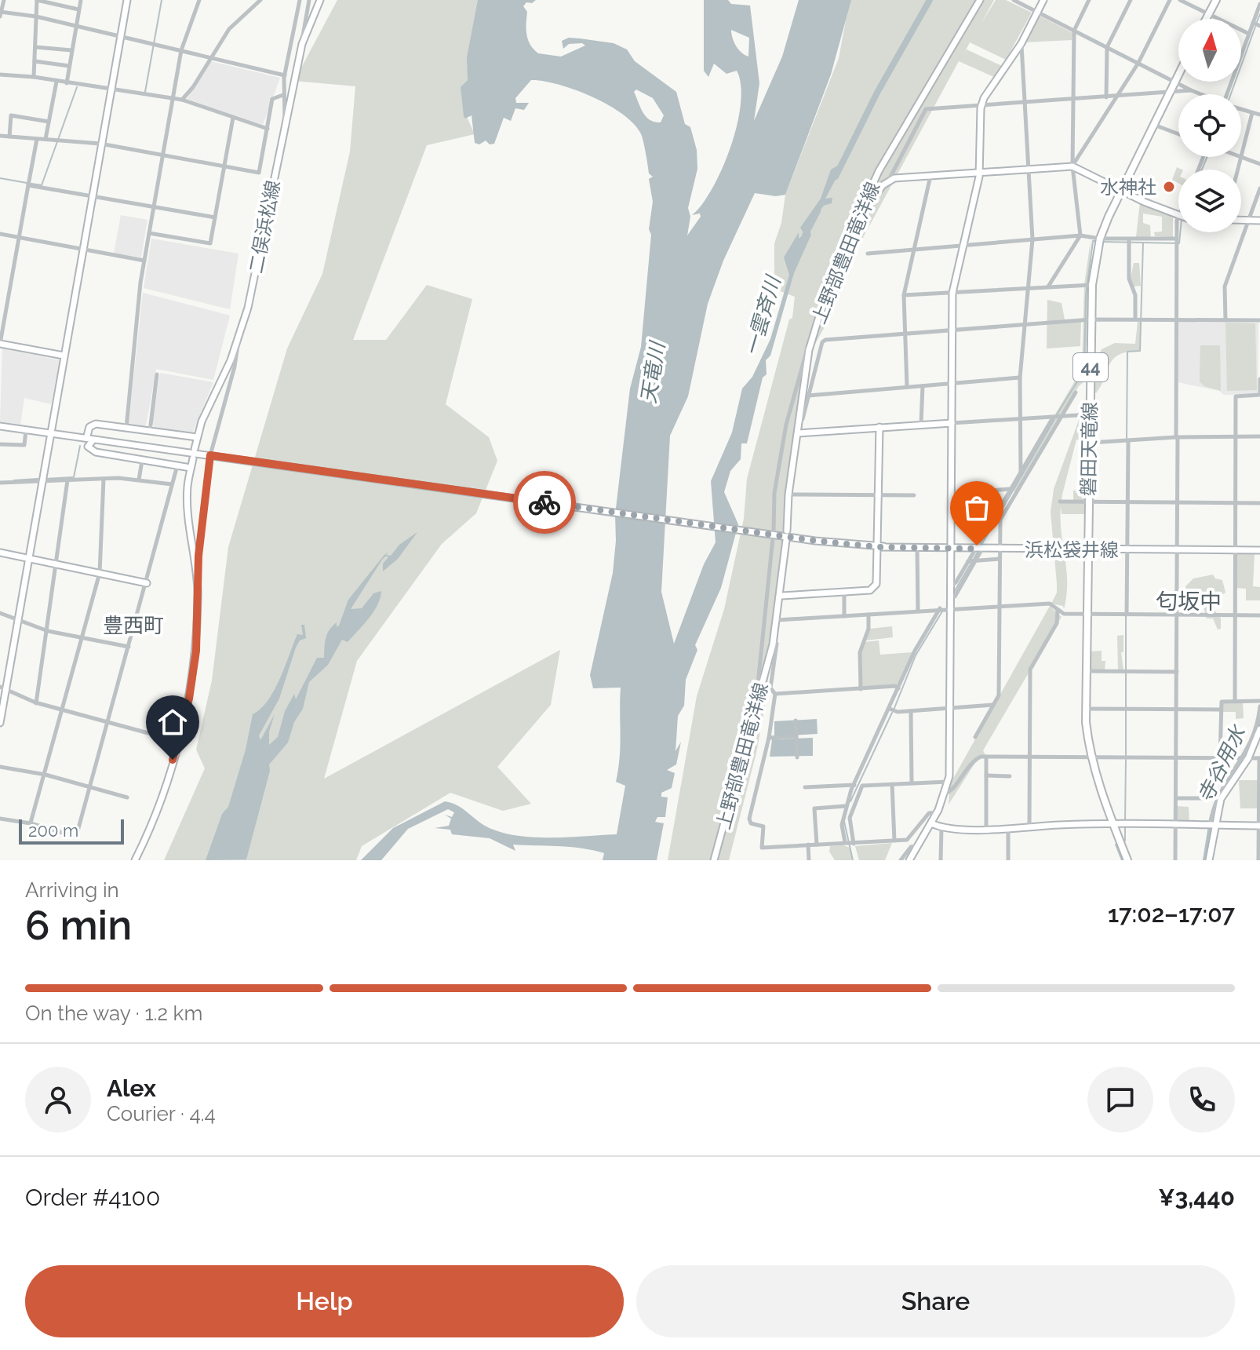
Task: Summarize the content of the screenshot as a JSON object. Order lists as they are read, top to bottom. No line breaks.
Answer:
{"streets":{"main road":["二俣浜松線","上野部豊田竜洋線","44","磐田天竜線","浜松袋井線"]},"crossings":[["磐田天竜線","浜松袋井線"]],"districts":["匂坂中","豊西町"],"water":["一雲斉川","天竜川","寺谷用水"],"places":["水神社"],"scale_bar":"200 m","north":"top","page":{"scale":"200 m","heading":["6 min","Arriving in","17:02–17:07"],"panel":["Alex","Courier · 4.4","Order #4100","¥3,440"],"bar":"On the way · 1.2 km","buttons":["Help","Share"]}}
